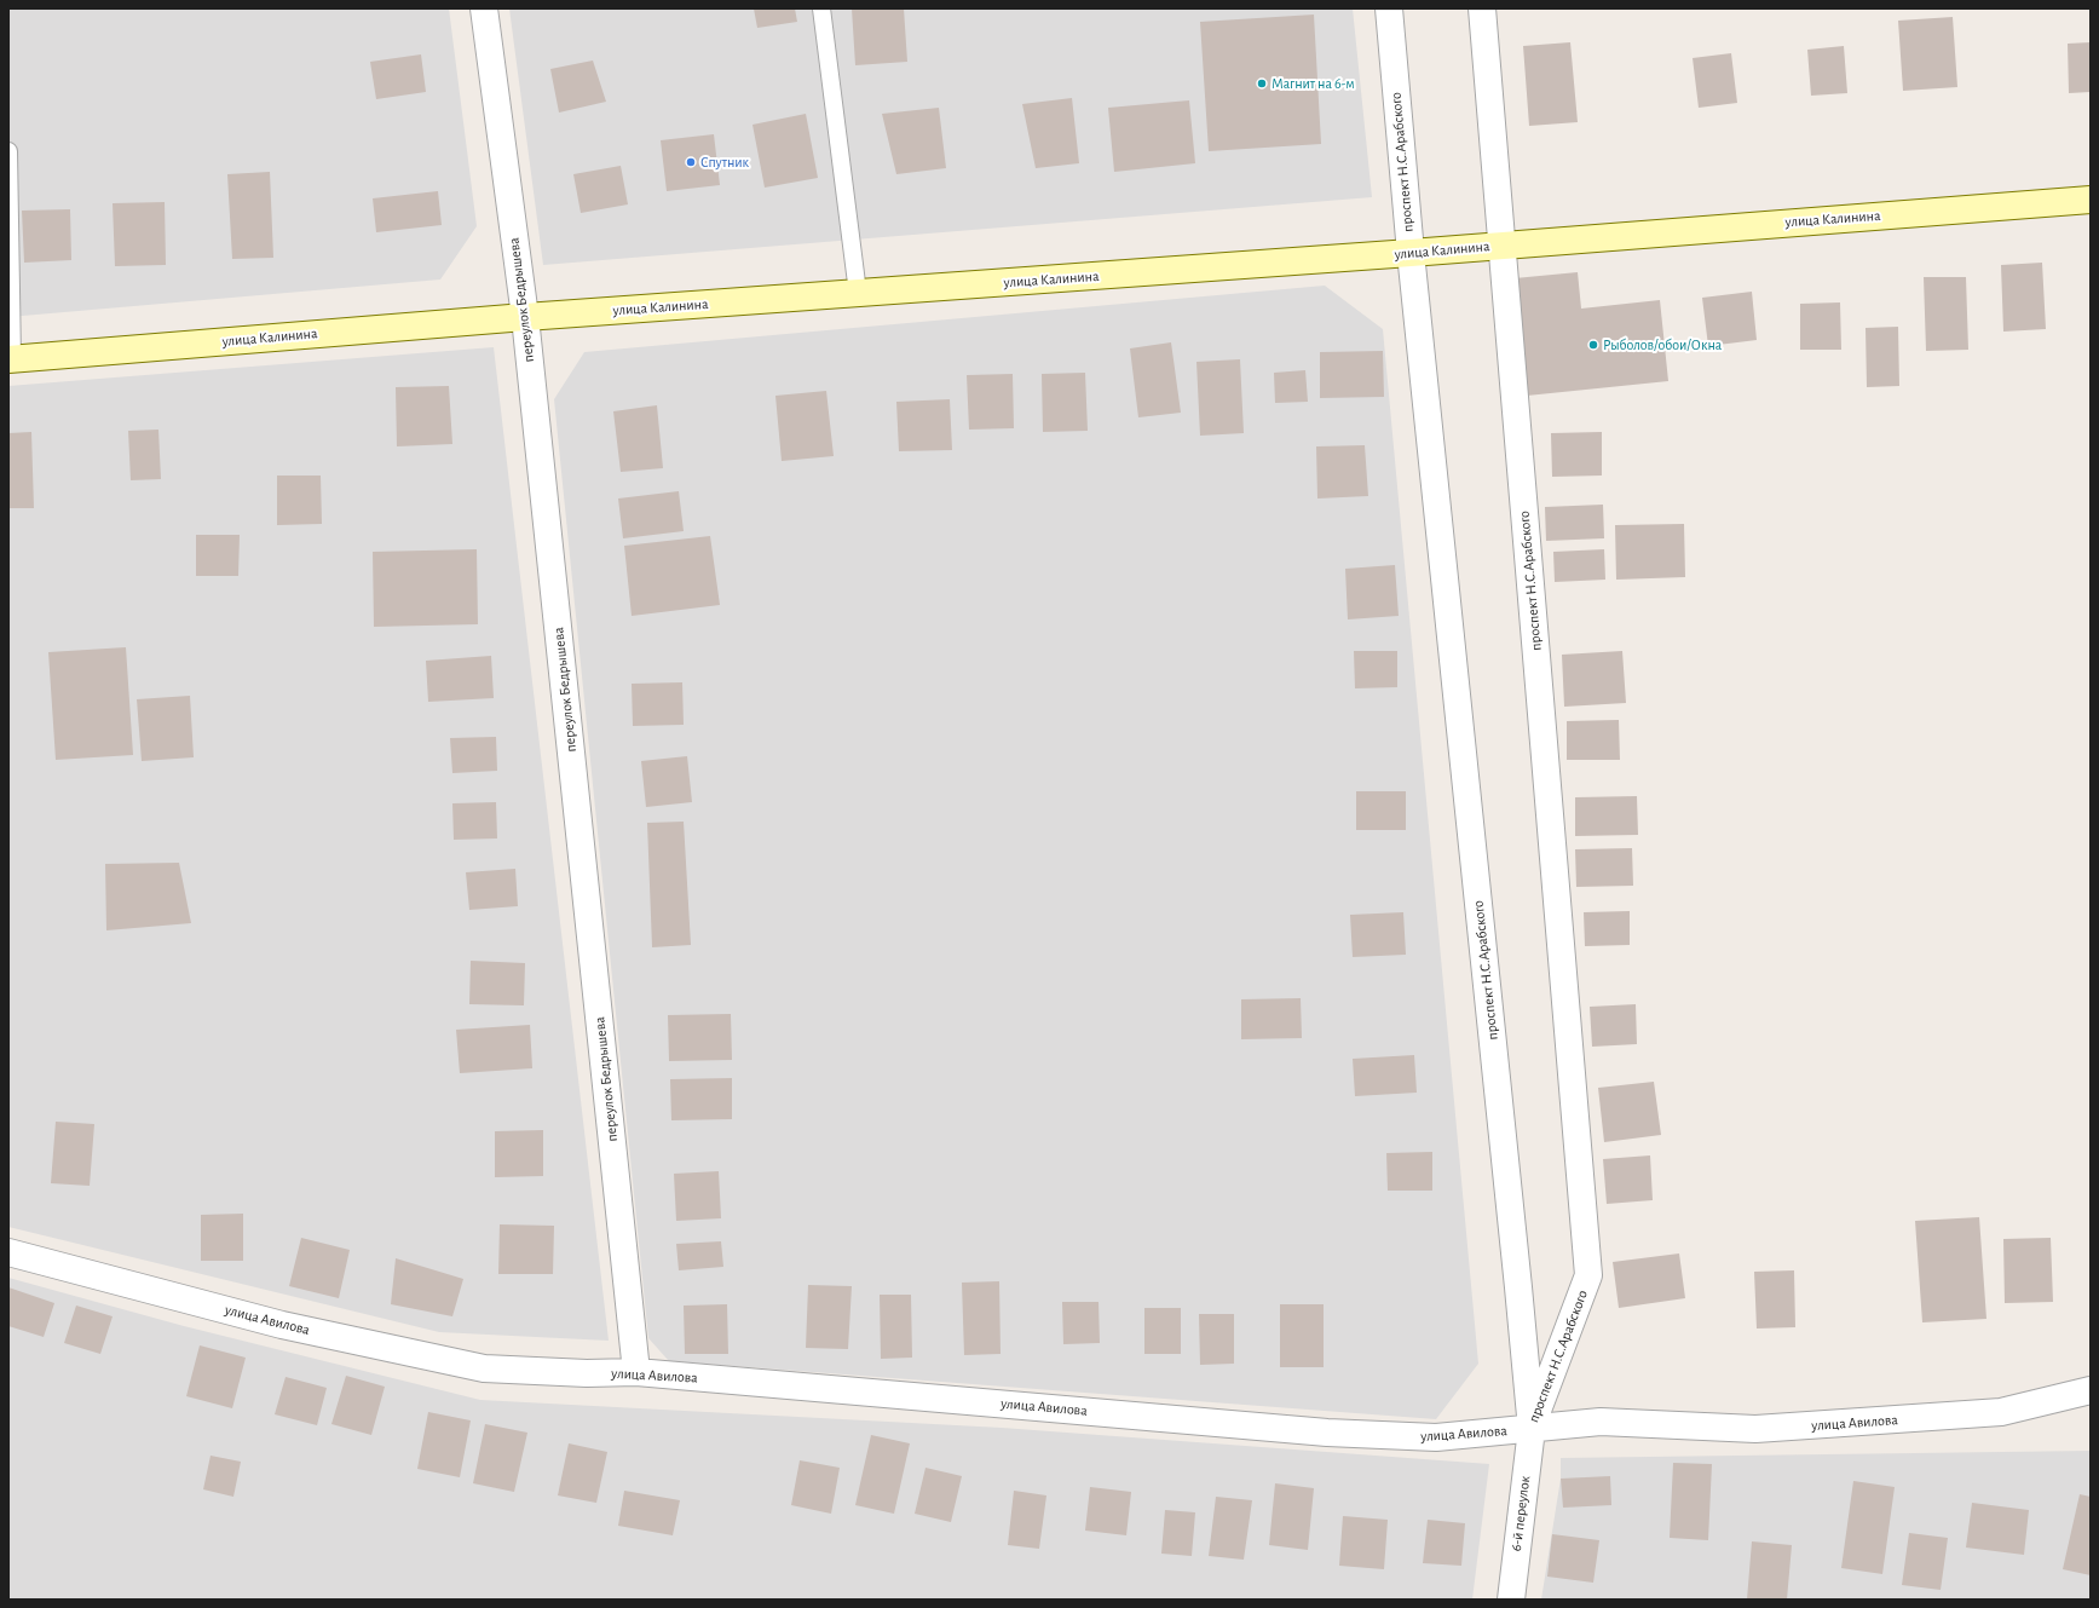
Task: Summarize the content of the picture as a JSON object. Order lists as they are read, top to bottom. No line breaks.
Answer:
{"streets":{"main road":["улица Калинина"],"street":["проспект Н.С.Арабского","переулок Бедрышева","улица Авилова","6-й переулок"]},"crossings":[["проспект Н.С.Арабского","улица Калинина"],["проспект Н.С.Арабского","улица Авилова"],["проспект Н.С.Арабского","6-й переулок"],["улица Калинина","переулок Бедрышева"],["переулок Бедрышева","улица Авилова"],["улица Авилова","6-й переулок"]],"places":["Магнит на 6-м","Спутник","Рыболов/обои/Окна"]}
